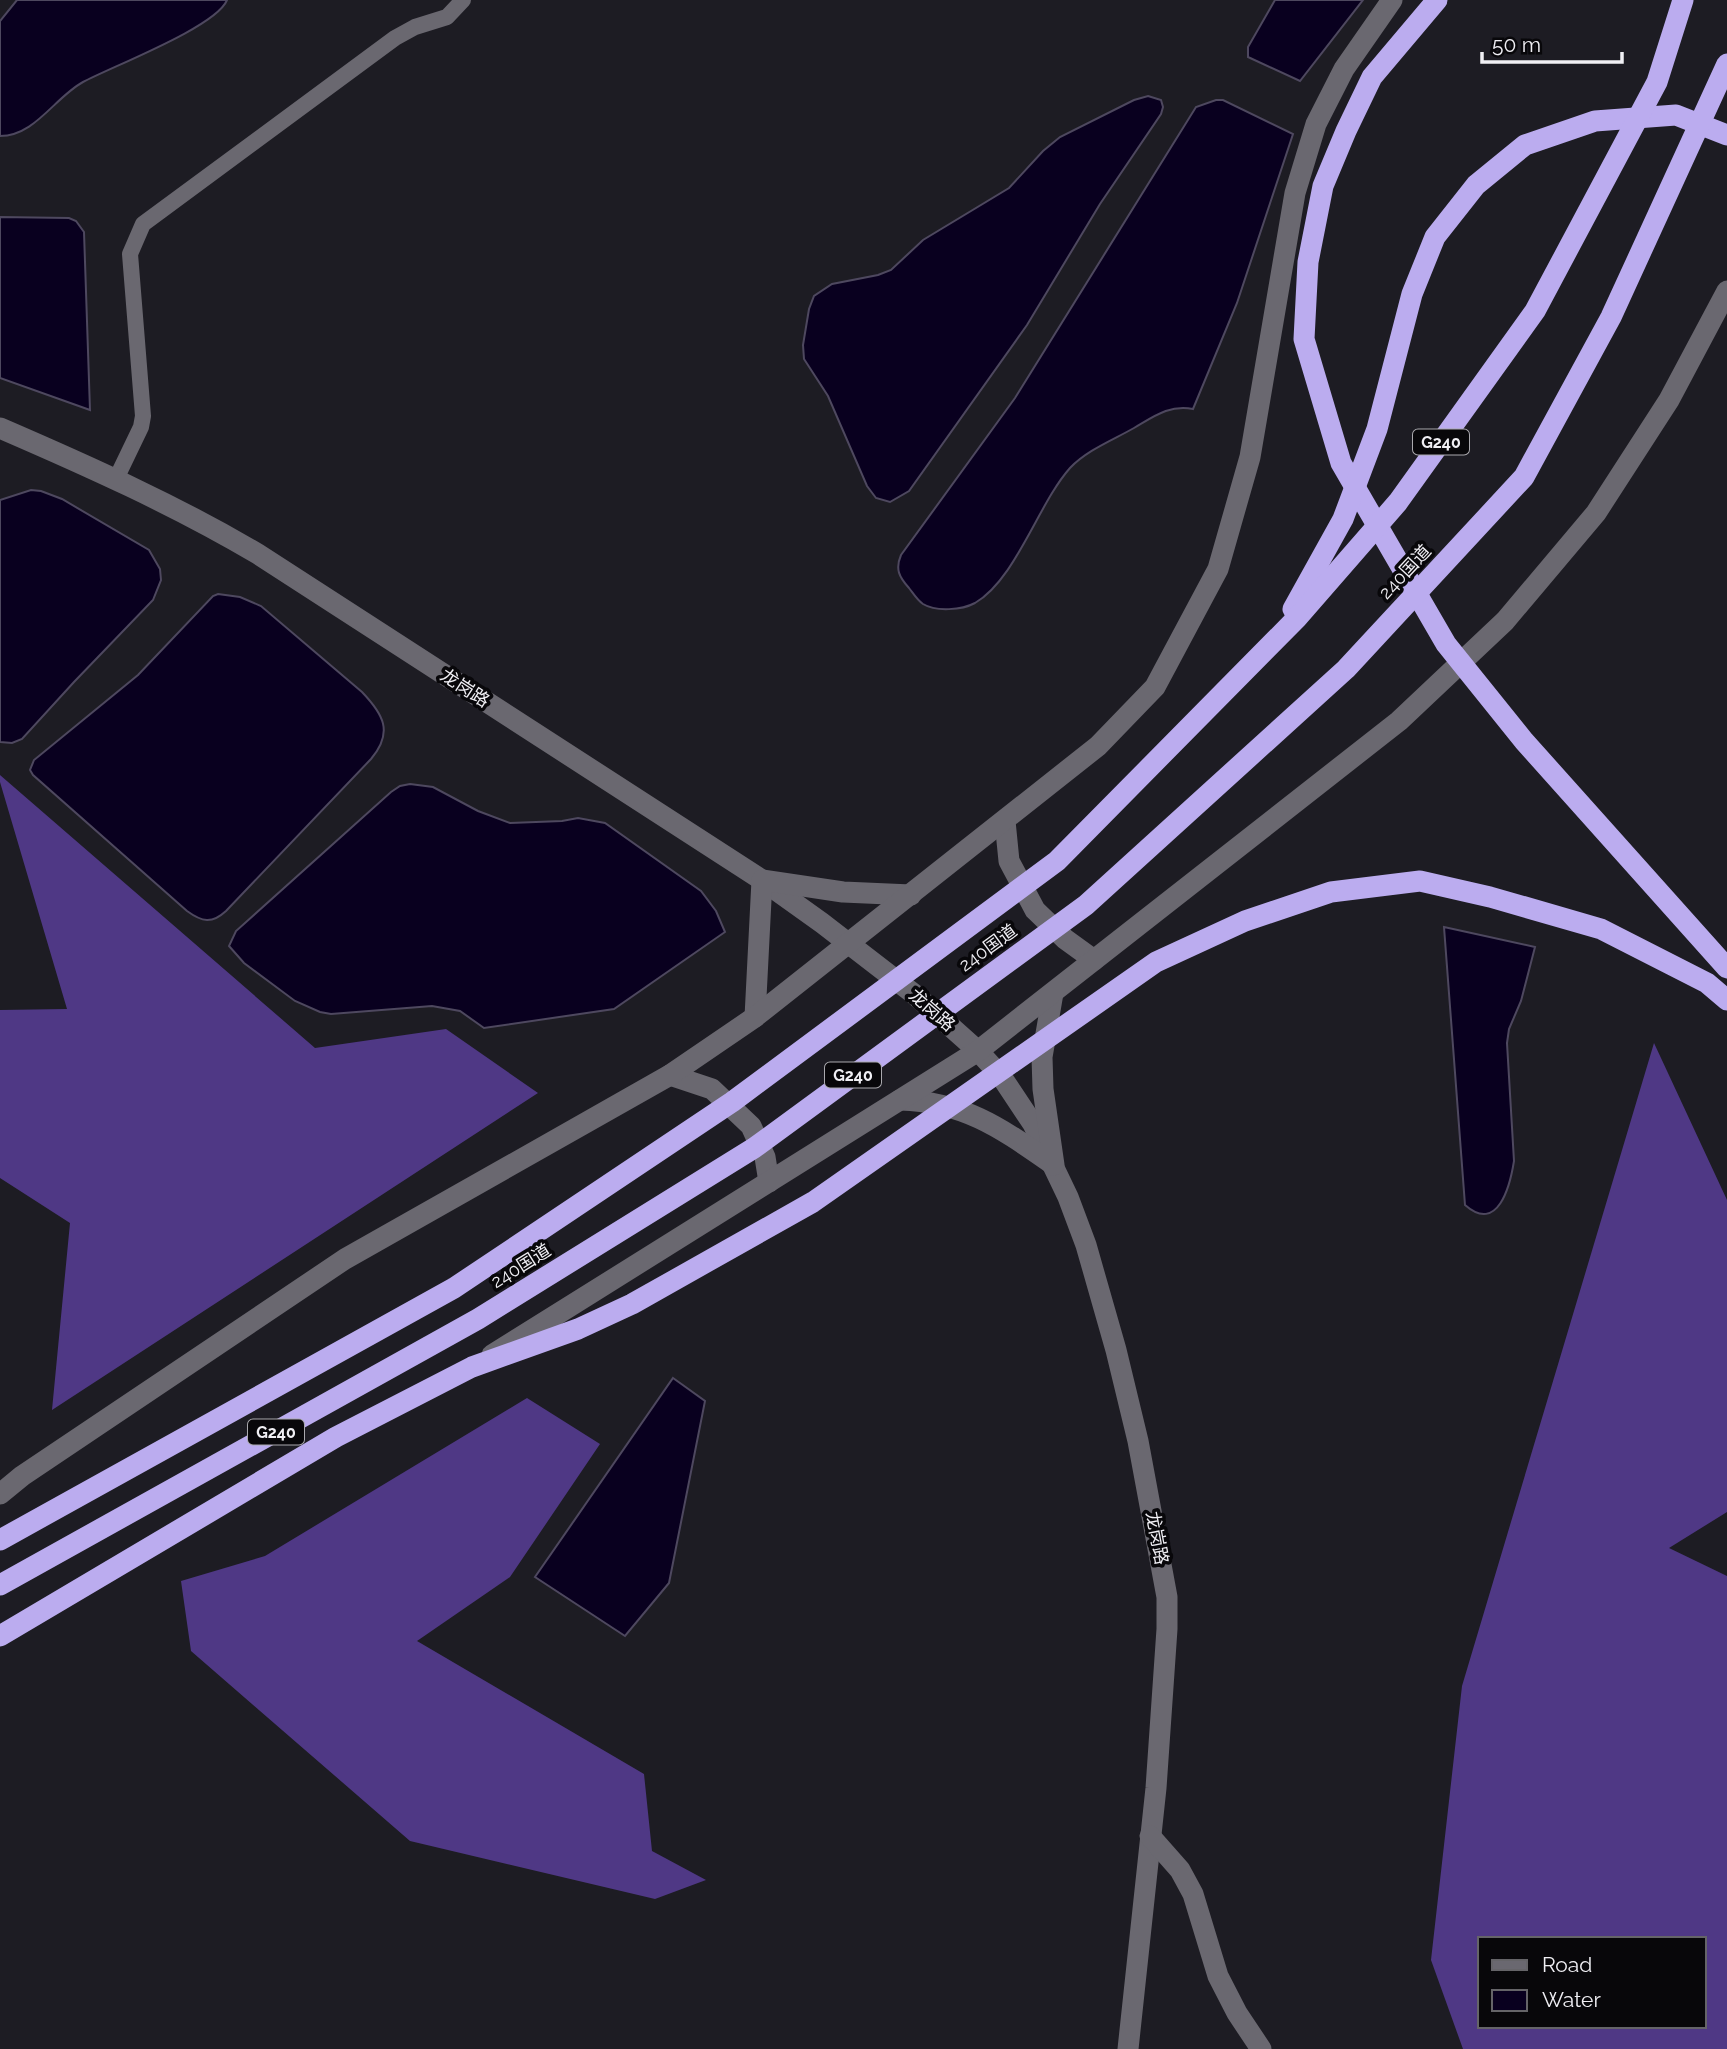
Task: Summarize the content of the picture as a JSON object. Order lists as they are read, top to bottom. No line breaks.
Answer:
{"streets":{"highway":["G240","240国道"],"main road":["龙岗路"]},"legend":["Road","Water"],"scale_bar":"50 m"}
